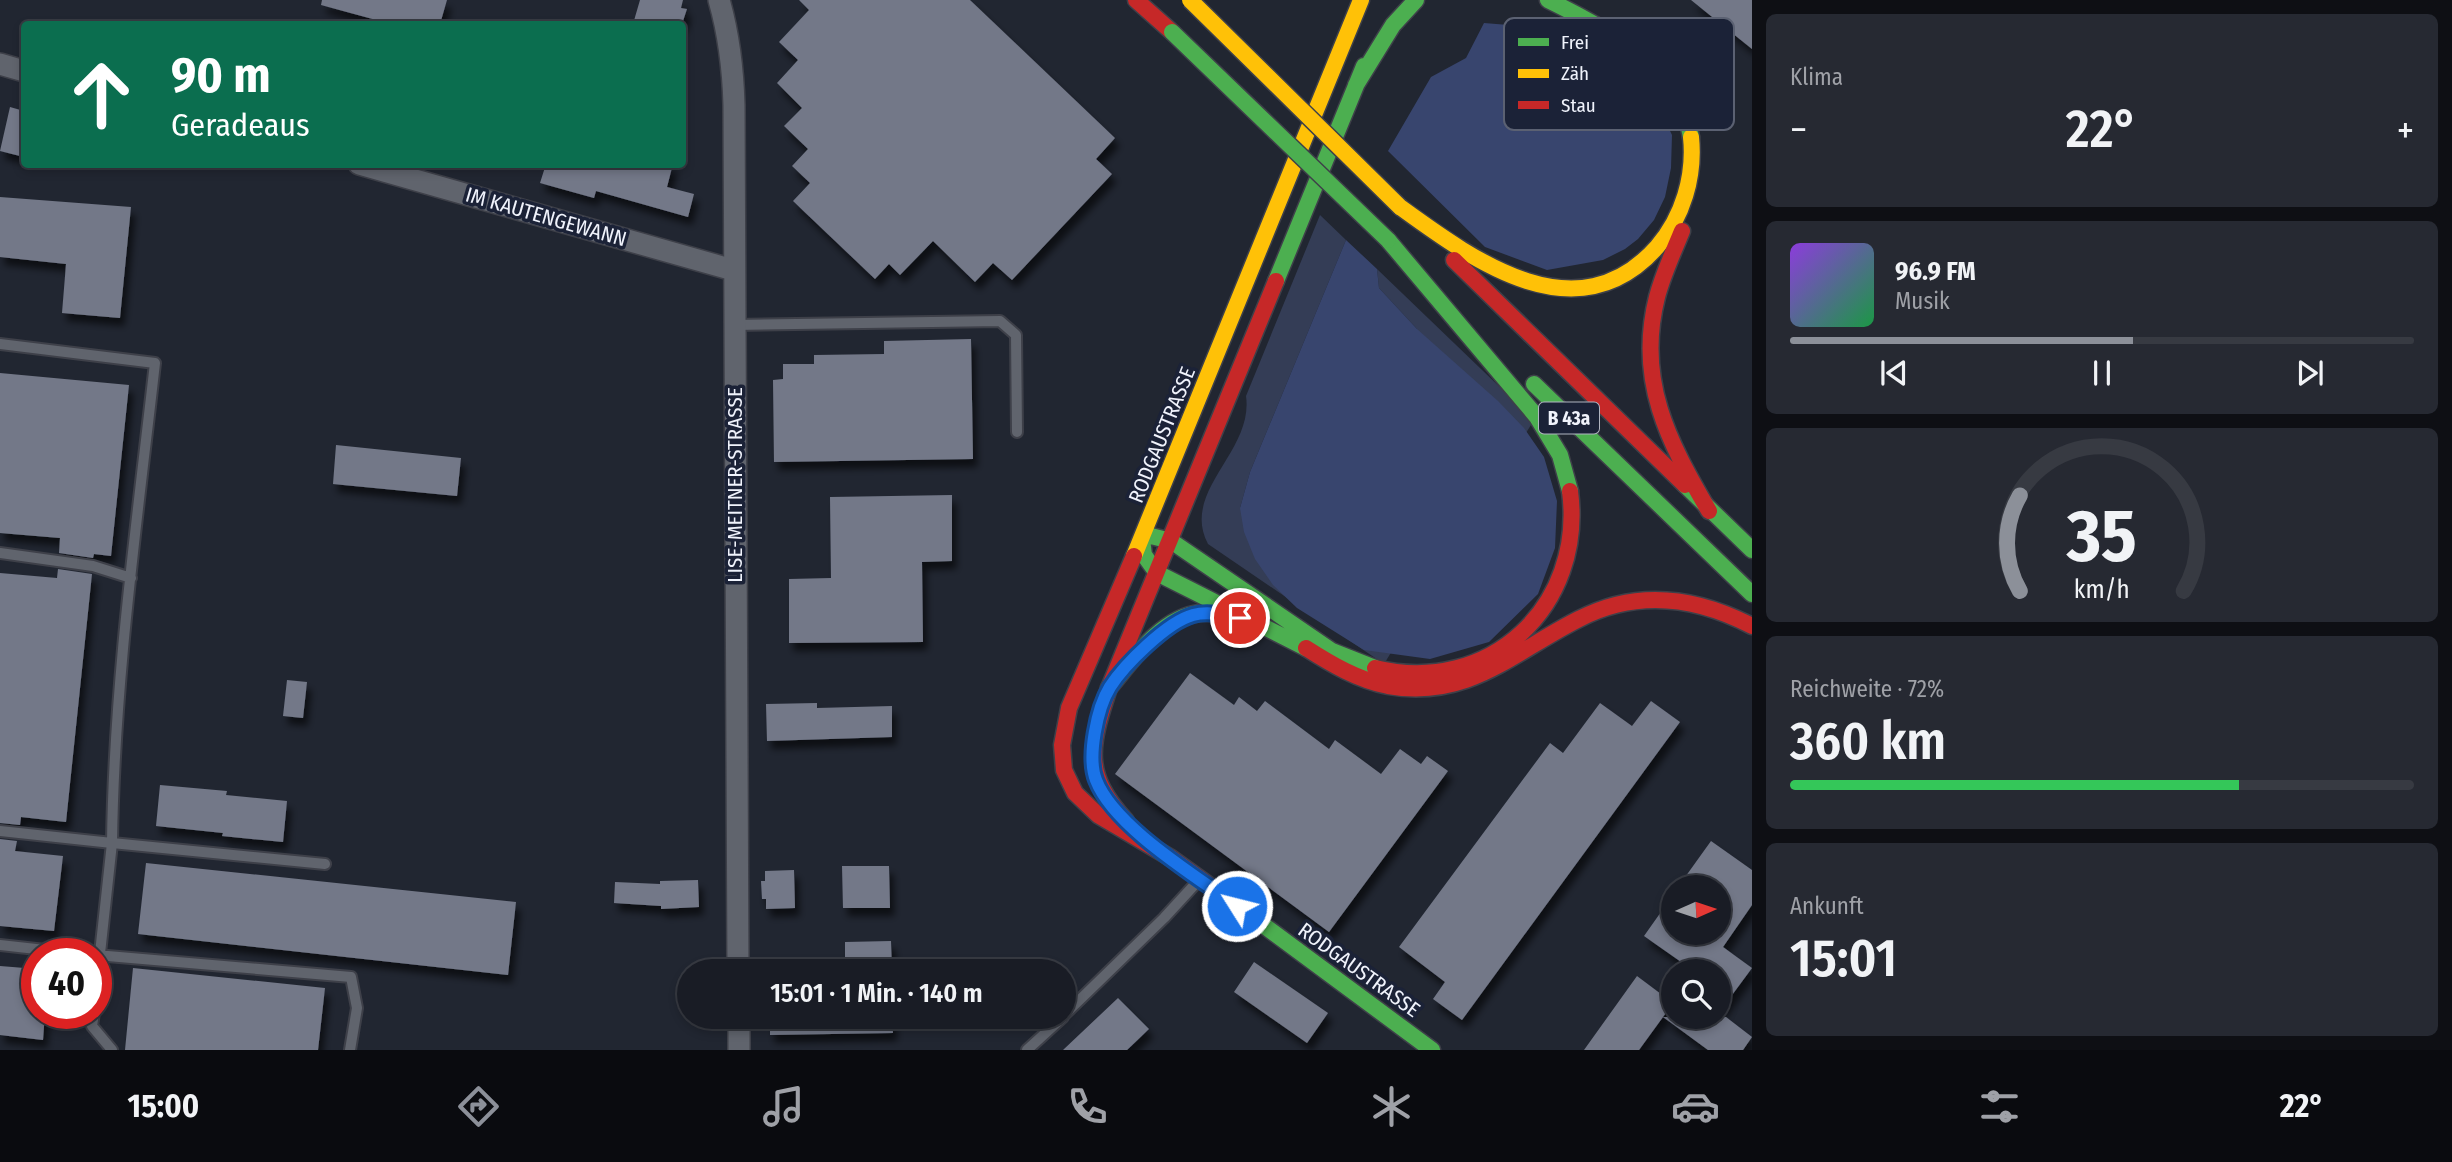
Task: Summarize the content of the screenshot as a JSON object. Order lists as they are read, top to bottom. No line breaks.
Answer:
{"streets":{"main road":["B 43a","RODGAUSTRASSE"],"street":["IM KAUTENGEWANN","LISE-MEITNER-STRASSE"]},"crossings":[["IM KAUTENGEWANN","LISE-MEITNER-STRASSE"]],"legend":["Frei","Zäh","Stau"],"north":"right","page":{"tile":["Klima",["Reichweite · 72%","360 km"],["Ankunft","15:01"]],"turn":["90 m","Geradeaus"],"heat":["−","22°","+"],"song":["96.9 FM","Musik"],"limit":"40","trip":"15:01 · 1 Min. · 140 m","tabs":["15:00","22°"],"gauge":["35","km/h"]}}
